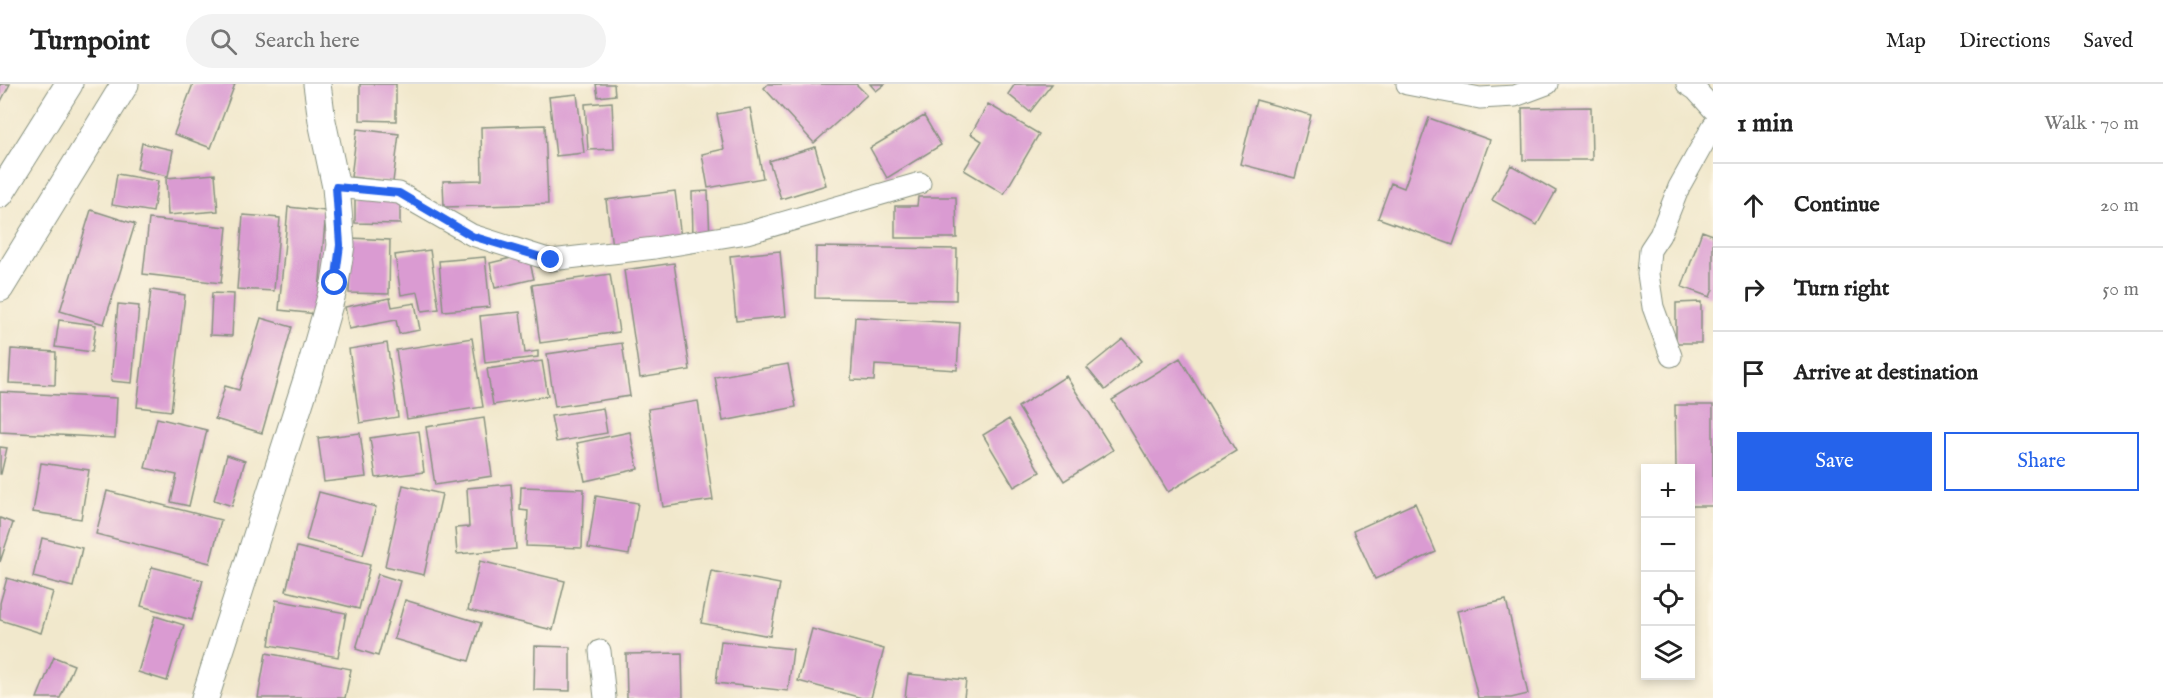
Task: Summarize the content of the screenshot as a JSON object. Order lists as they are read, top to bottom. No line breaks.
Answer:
{"page":{"header":"Turnpoint","search":"Search here","nav":["Map","Directions","Saved"],"heading":["1 min","Walk · 70 m"],"list":[["Continue","20 m"],["Turn right","50 m"],"Arrive at destination"],"buttons":["Save","Share"],"map_buttons":["+","−"]}}
